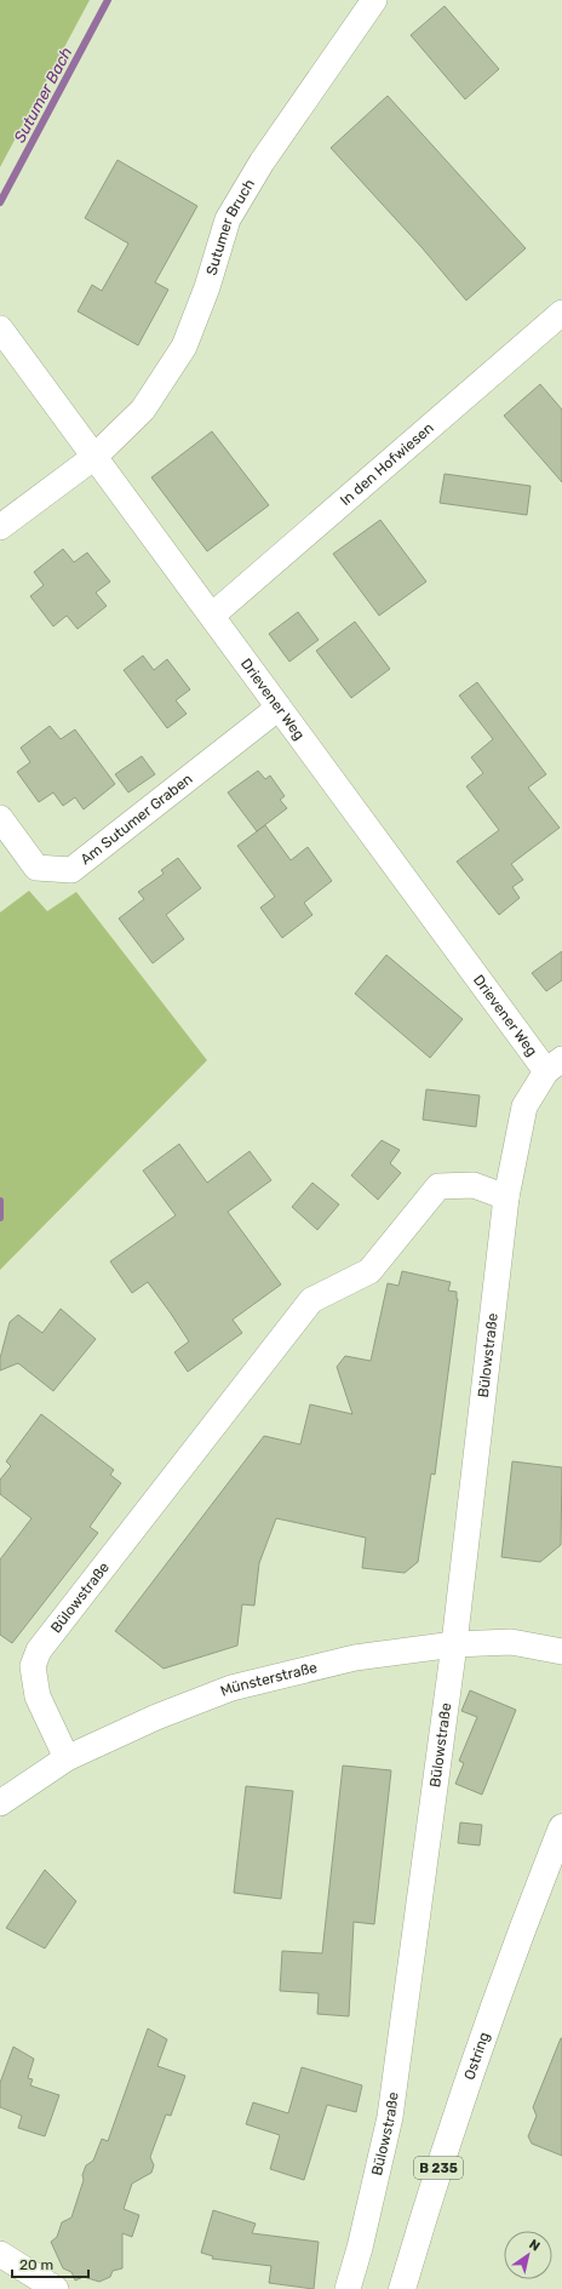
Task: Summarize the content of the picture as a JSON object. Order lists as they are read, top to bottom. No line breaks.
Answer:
{"streets":{"main road":["Ostring","B 235"],"street":["Sutumer Bruch","In den Hofwiesen","Drievener Weg","Am Sutumer Graben","Bülowstraße","Münsterstraße"]},"crossings":[["Sutumer Bruch","Drievener Weg"],["In den Hofwiesen","Drievener Weg"],["Drievener Weg","Am Sutumer Graben"],["Drievener Weg","Bülowstraße"],["Bülowstraße","Münsterstraße"]],"water":["Sutumer Bach"],"scale_bar":"20 m","north":"top right"}
